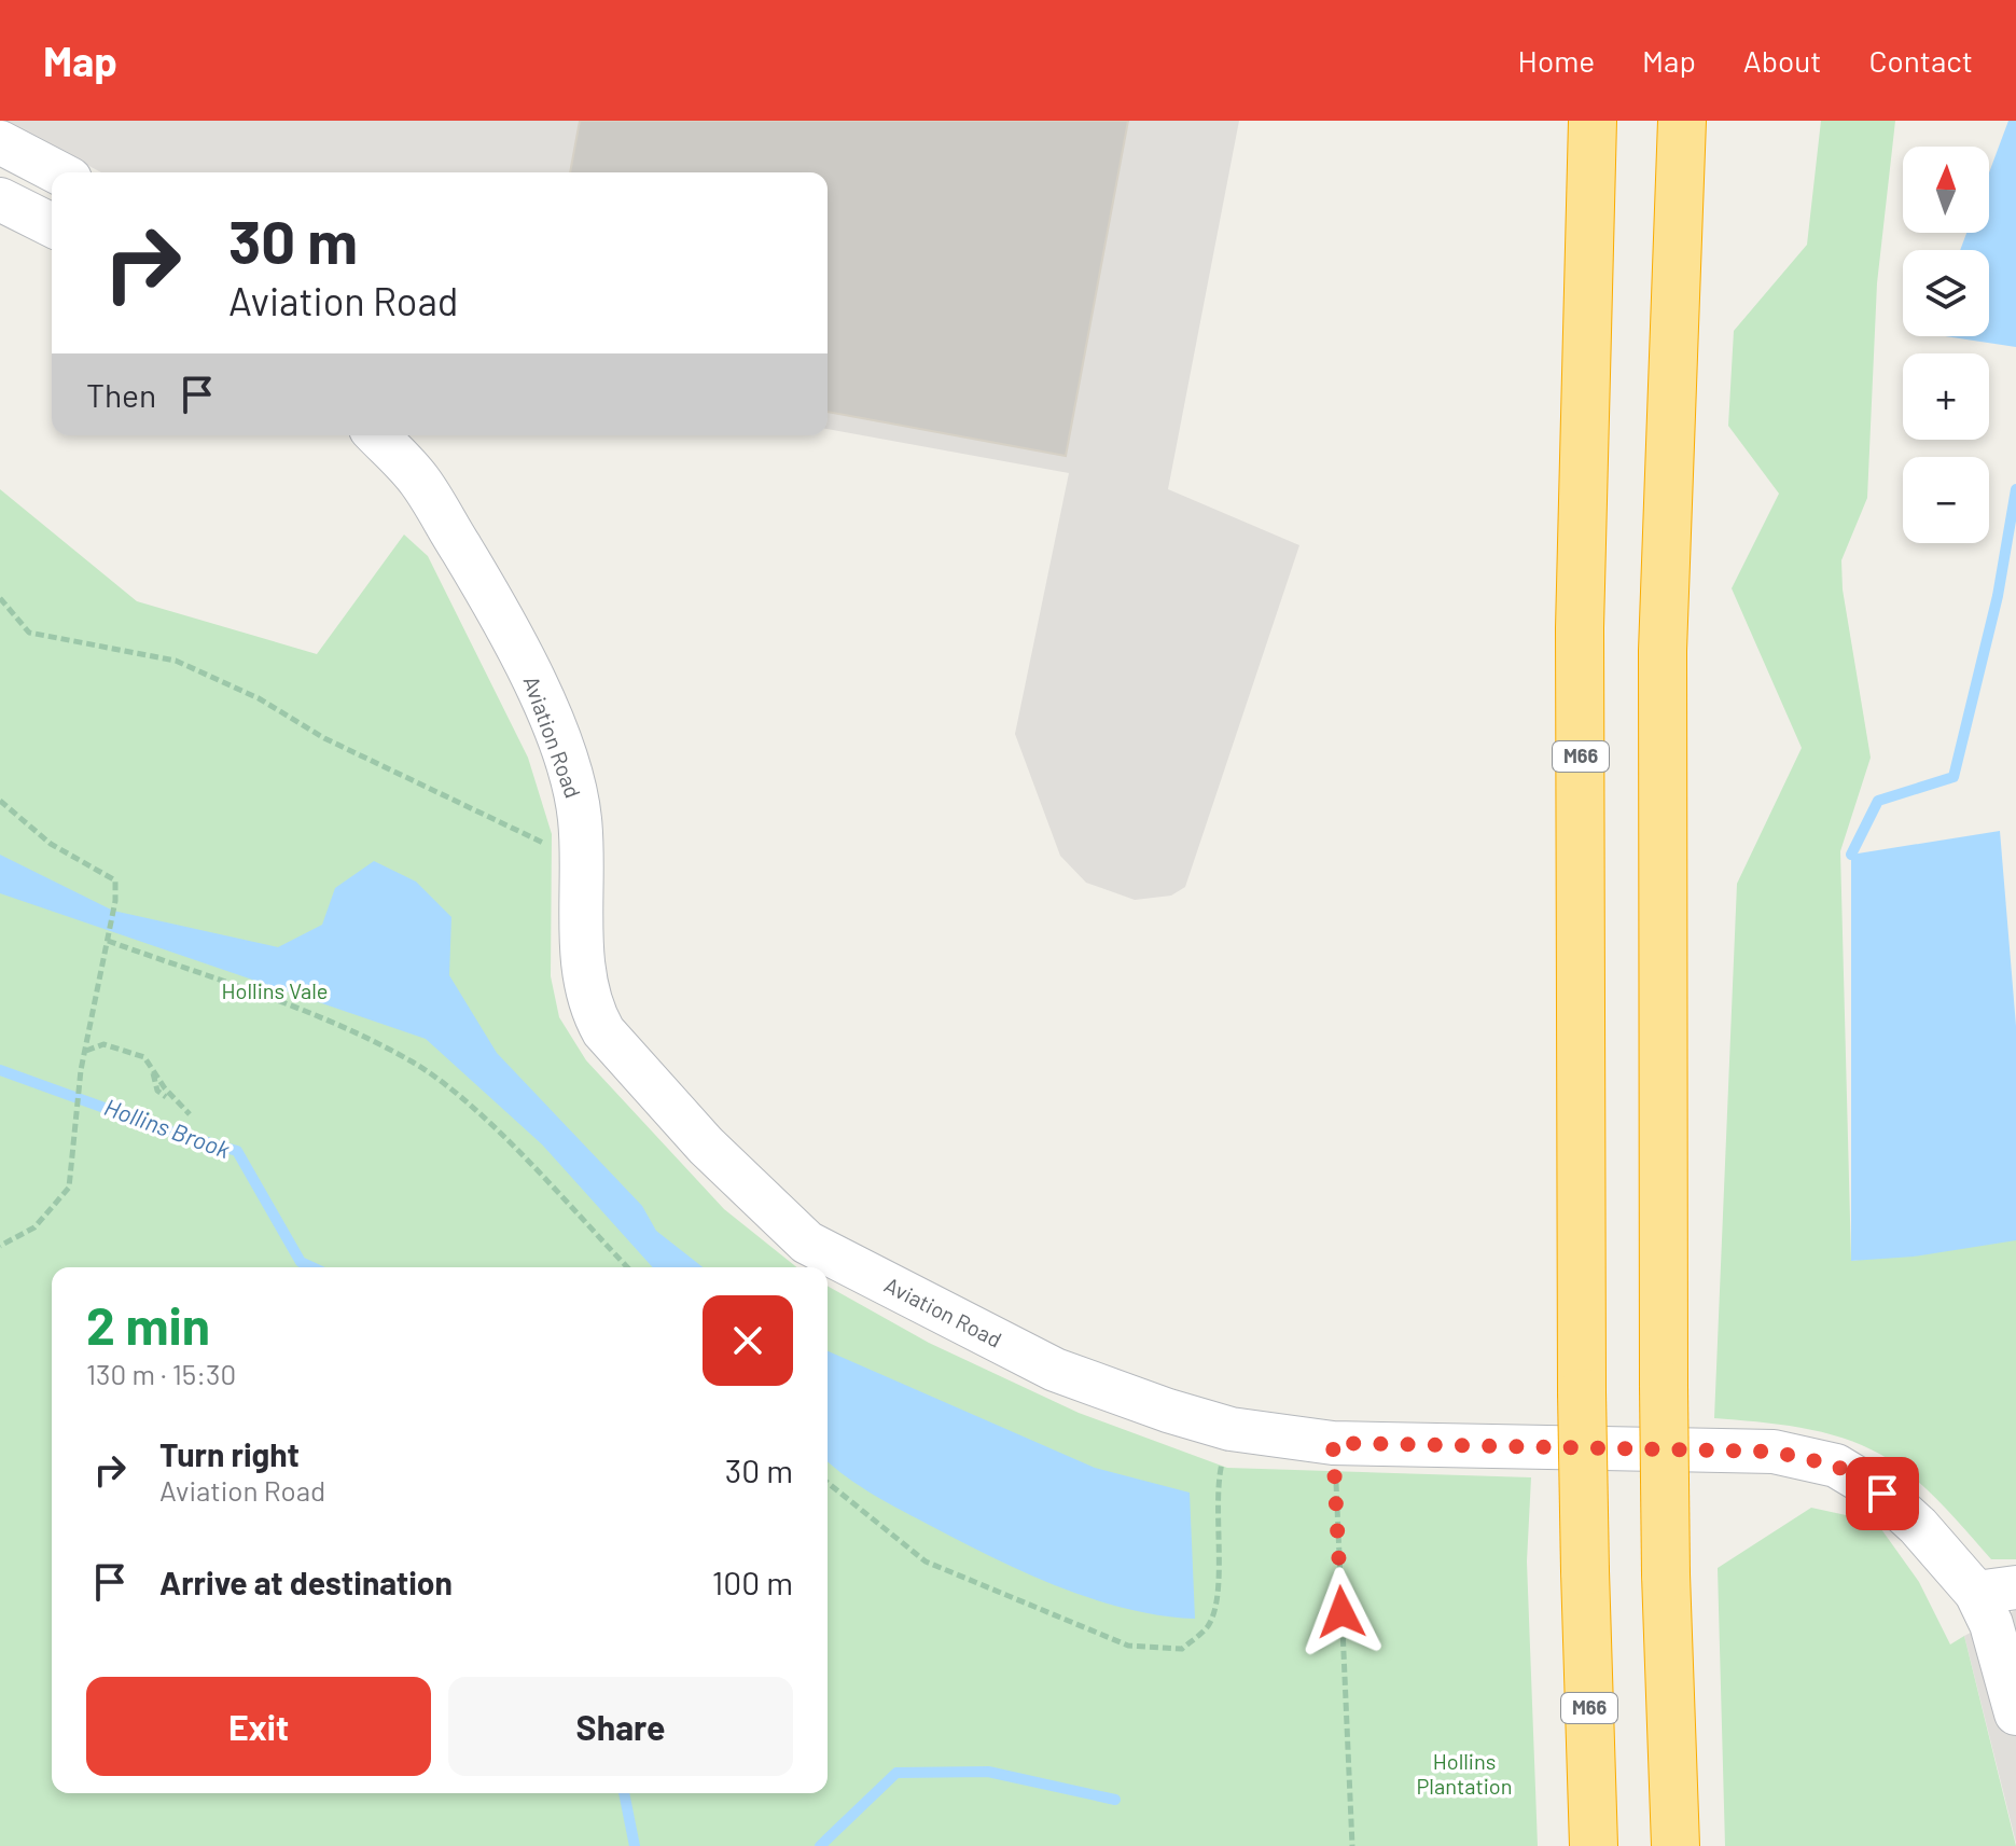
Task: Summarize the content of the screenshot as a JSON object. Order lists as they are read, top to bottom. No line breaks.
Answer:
{"streets":{"highway":["M66"],"street":["Aviation Road"]},"water":["Hollins Brook"],"parks":["Hollins Vale","Hollins Plantation"],"north":"top","page":{"header":"Map","nav":["Home","Map","About","Contact"],"map_buttons":["+","−"],"turn":["30 m","Aviation Road"],"then":"Then","heading":["2 min","130 m · 15:30"],"list":[{"name":"Turn right","note":"Aviation Road","value":"30 m"},{"name":"Arrive at destination","value":"100 m"}],"buttons":["Exit","Share"]}}
